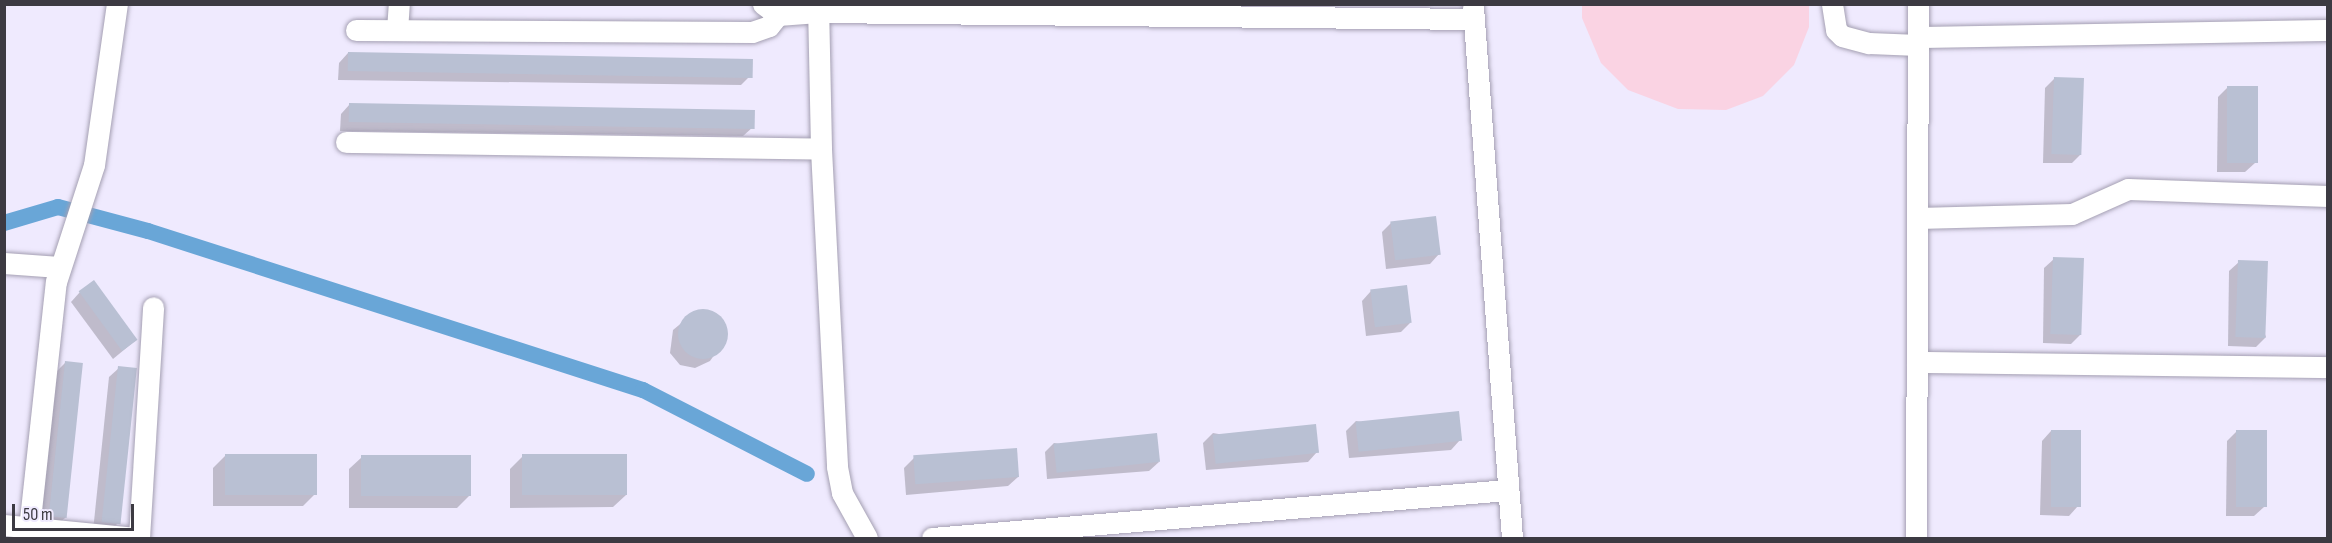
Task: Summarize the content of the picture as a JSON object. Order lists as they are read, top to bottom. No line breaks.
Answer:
{"scale_bar":"50 m"}
